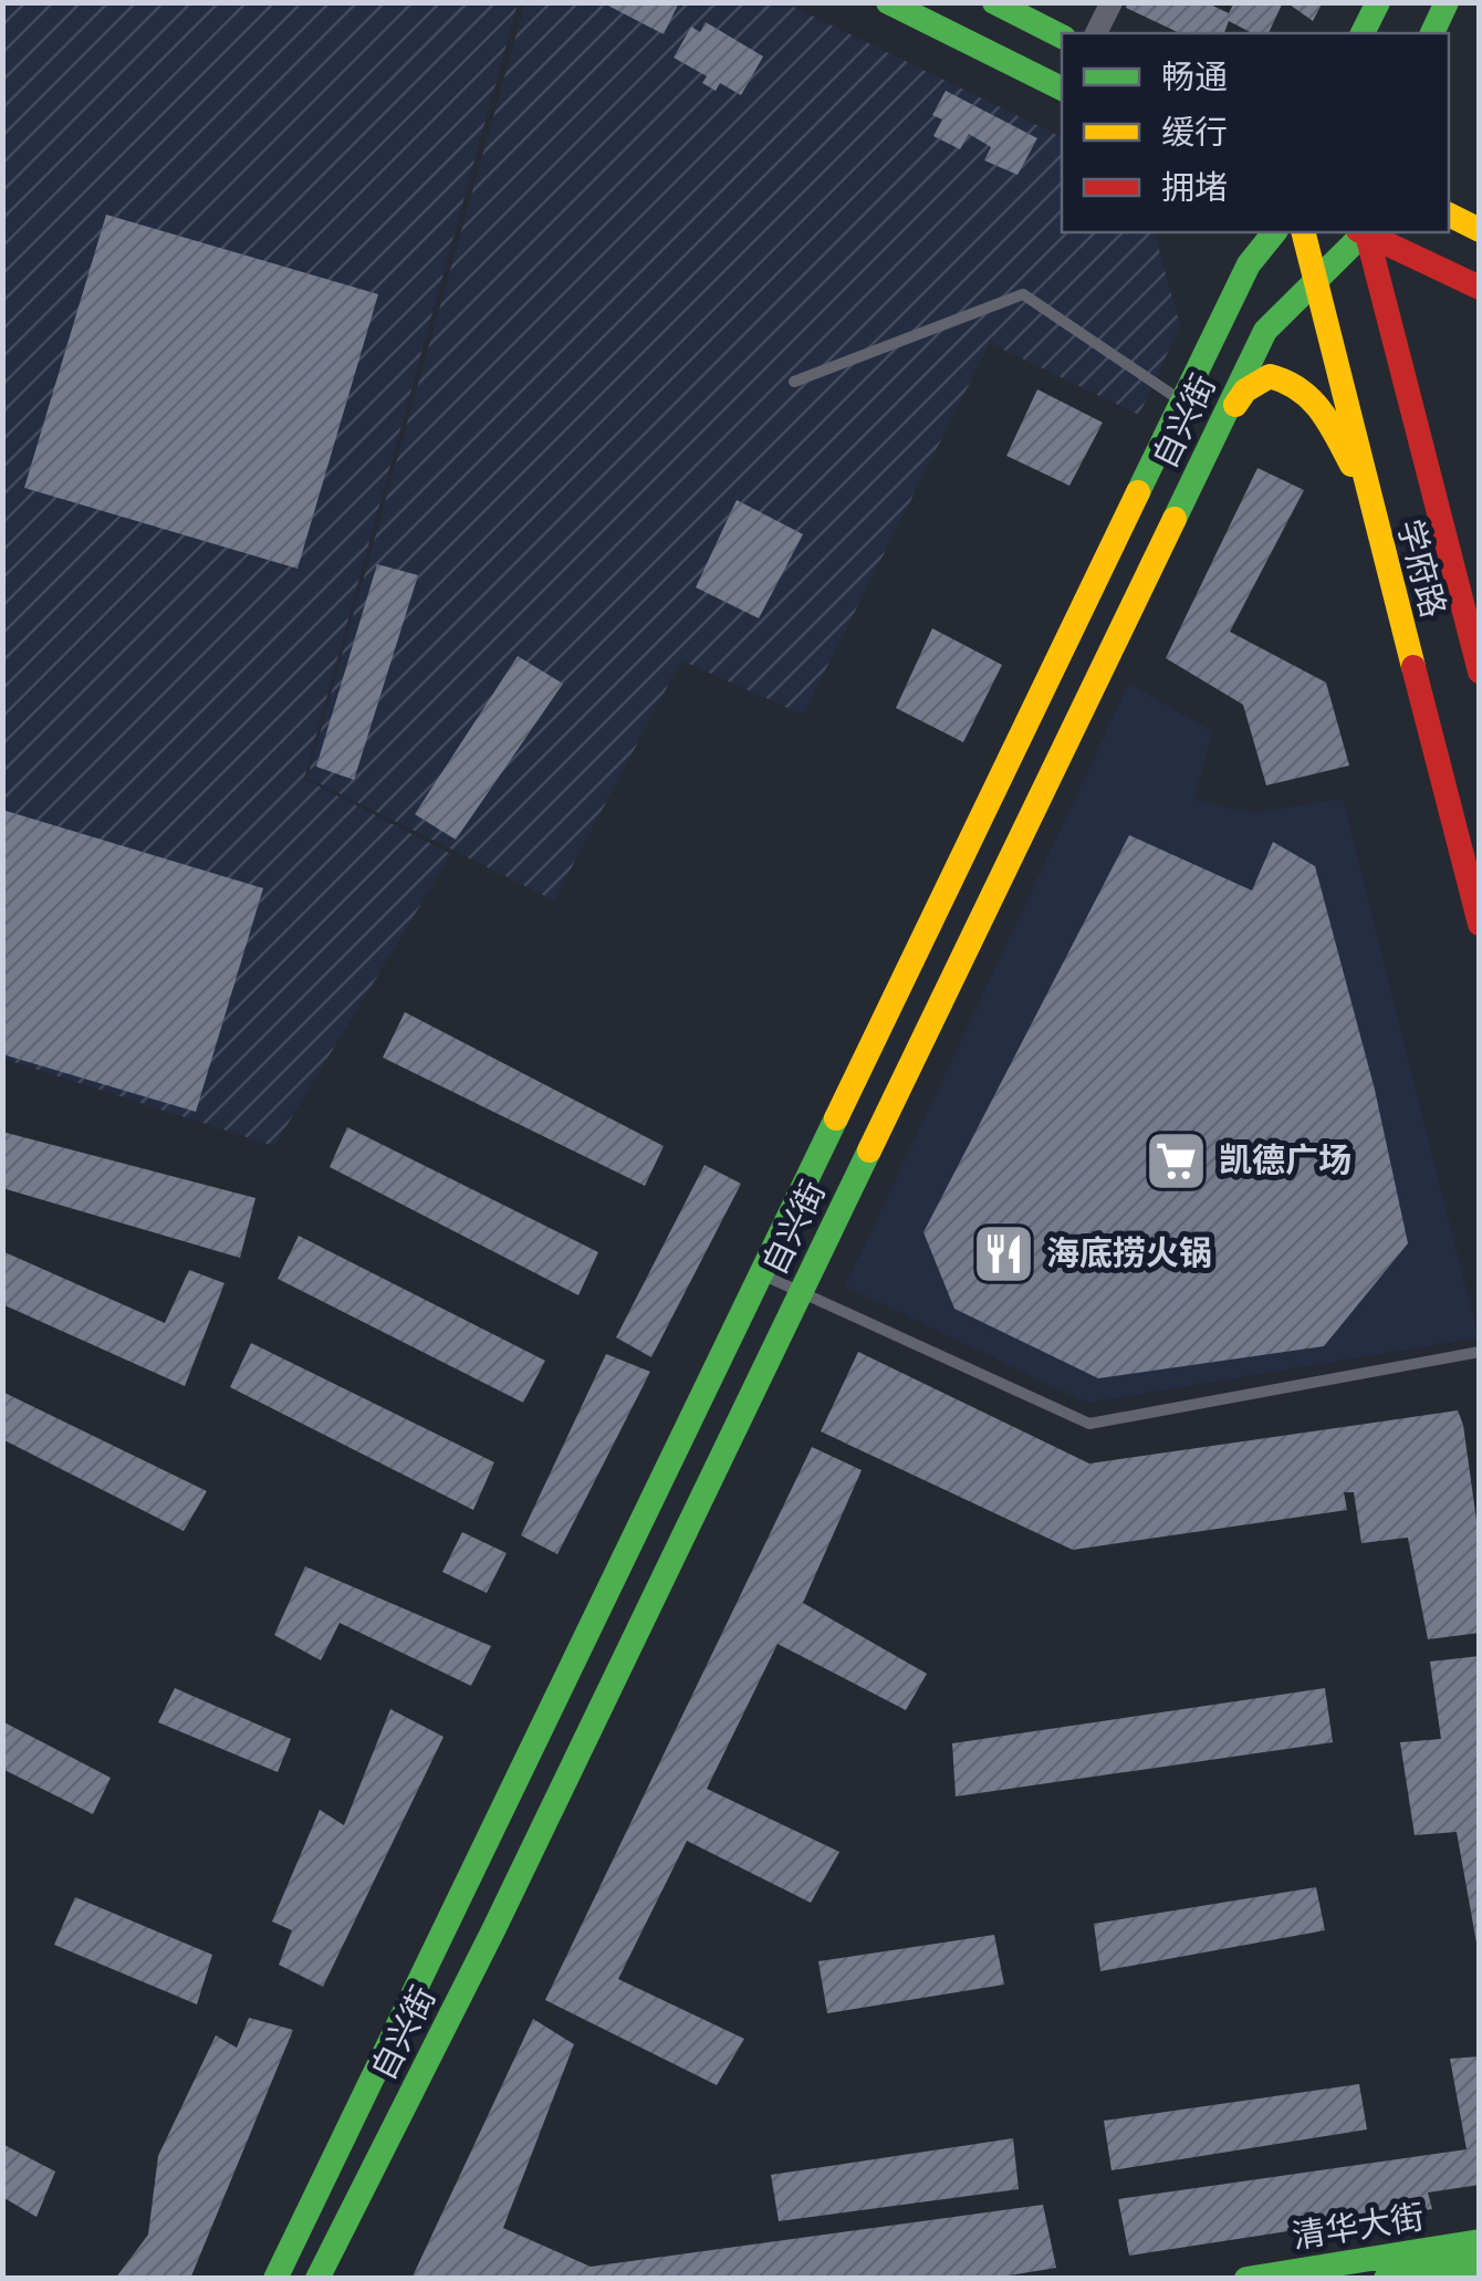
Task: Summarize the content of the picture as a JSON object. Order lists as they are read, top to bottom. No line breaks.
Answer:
{"streets":{"main road":["自兴街","学府路","清华大街"]},"crossings":[["自兴街","学府路"]],"places":{"supermarket":["凯德广场"],"restaurant":["海底捞火锅"]},"legend":["畅通","缓行","拥堵"]}
